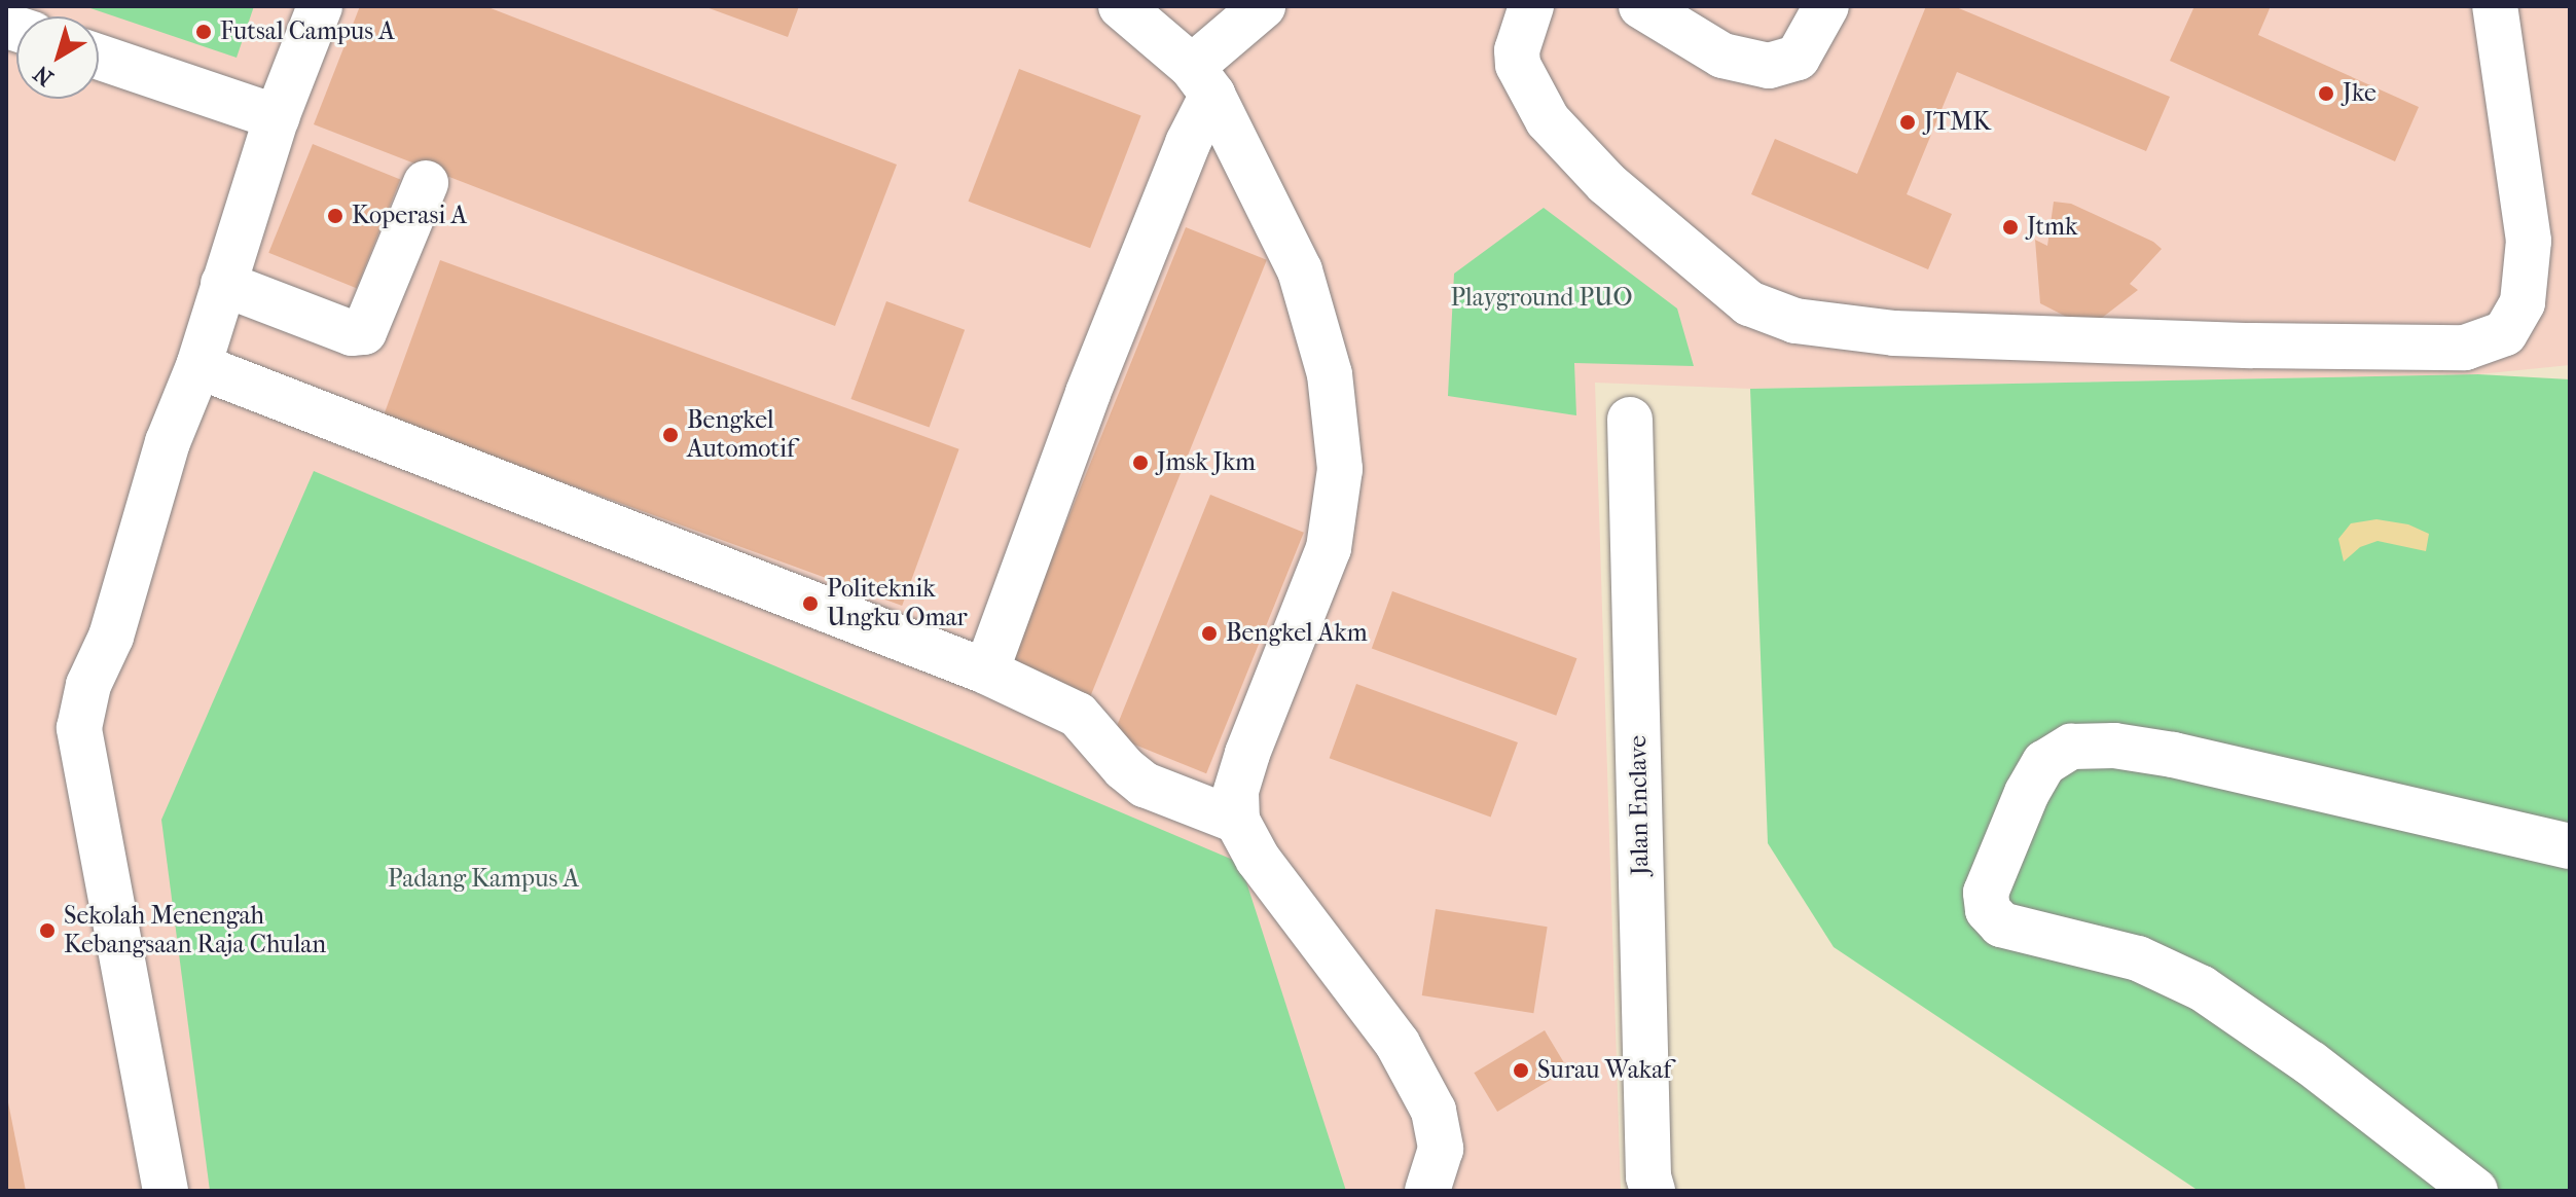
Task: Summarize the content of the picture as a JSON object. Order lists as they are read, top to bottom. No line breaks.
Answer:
{"streets":{"street":["Jalan Enclave"]},"parks":["Playground PUO","Padang Kampus A"],"places":["Futsal Campus A","Jke","JTMK","Koperasi A","Jtmk","Bengkel Automotif","Jmsk Jkm","Politeknik Ungku Omar","Bengkel Akm","Sekolah Menengah Kebangsaan Raja Chulan","Surau Wakaf"],"north":"bottom left"}
